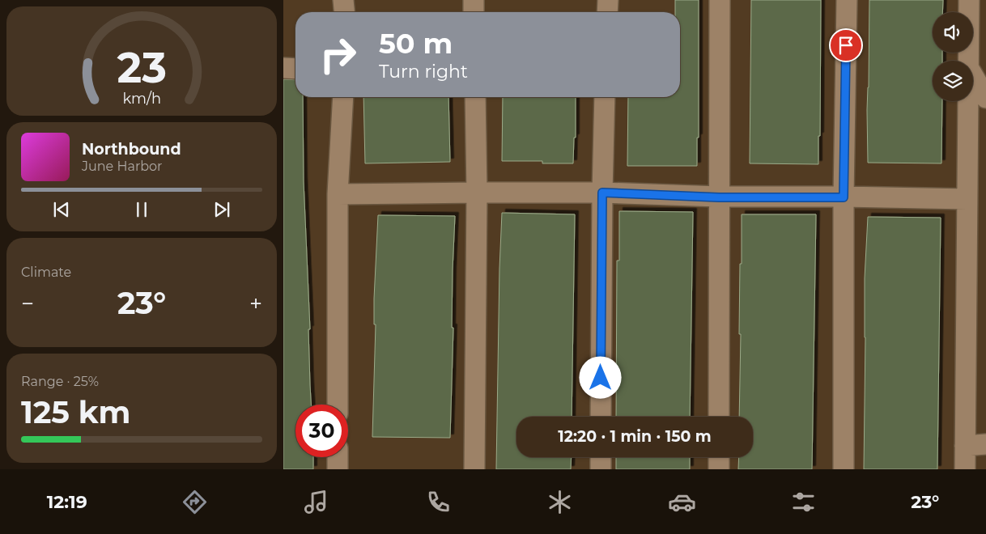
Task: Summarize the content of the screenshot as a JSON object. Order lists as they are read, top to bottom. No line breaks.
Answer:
{"page":{"turn":["50 m","Turn right"],"song":["Northbound","June Harbor"],"tile":["Climate",["Range · 25%","125 km"]],"heat":["−","23°","+"],"limit":"30","trip":"12:20 · 1 min · 150 m","tabs":["12:19","23°"],"gauge":["23","km/h"]}}
